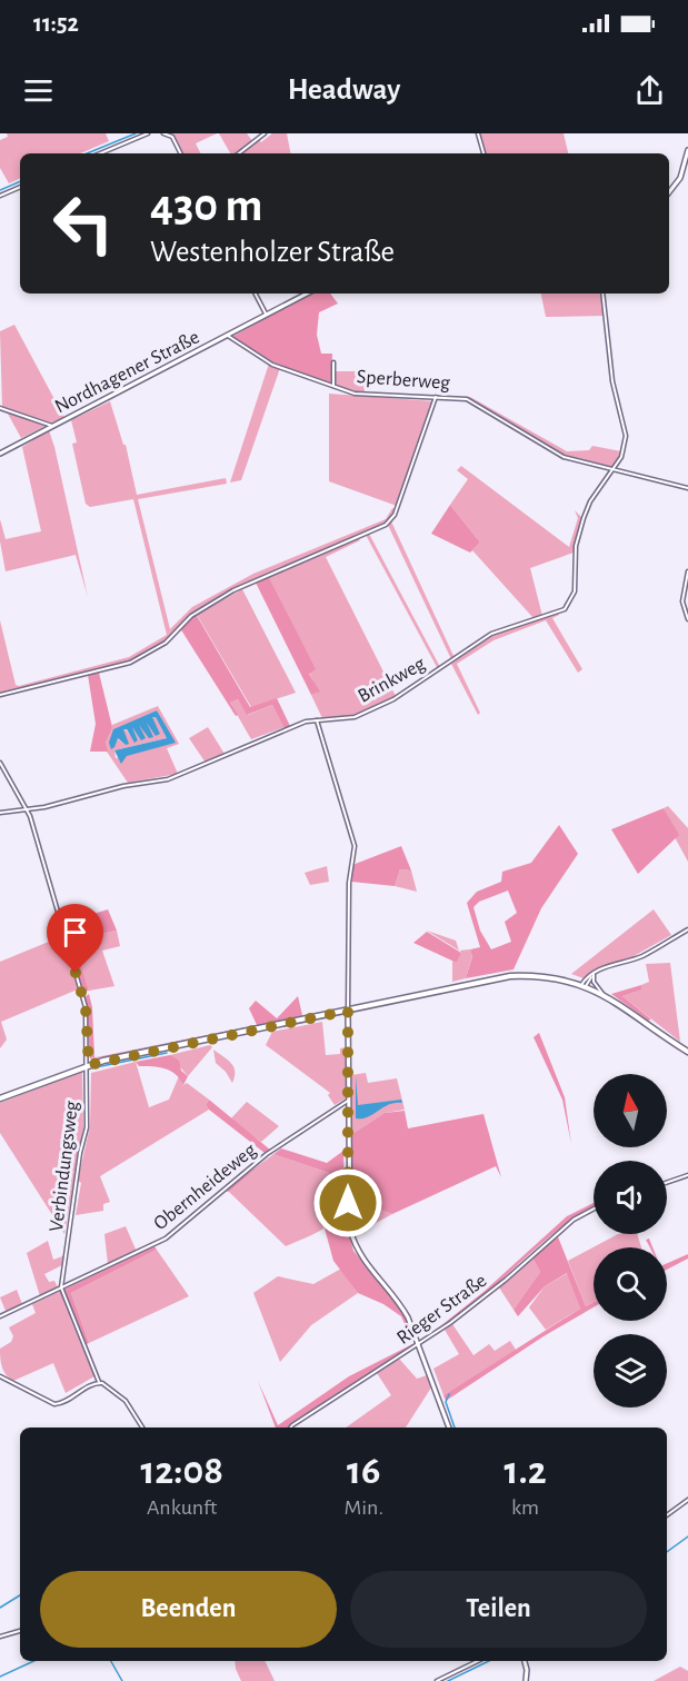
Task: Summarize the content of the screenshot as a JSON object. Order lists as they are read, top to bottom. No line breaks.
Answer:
{"streets":{"street":["Nordhagener Straße","Sperberweg","Brinkweg","Verbindungsweg","Obernheideweg","Rieger Straße"]},"crossings":[["Nordhagener Straße","Sperberweg"],["Sperberweg","Brinkweg"],["Brinkweg","Verbindungsweg"],["Verbindungsweg","Obernheideweg"]],"north":"top","page":{"status":"11:52","header":"Headway","turn":["430 m","Westenholzer Straße"],"eta":["12:08","Ankunft","16","Min.","1.2","km"],"buttons":["Beenden","Teilen"]}}
